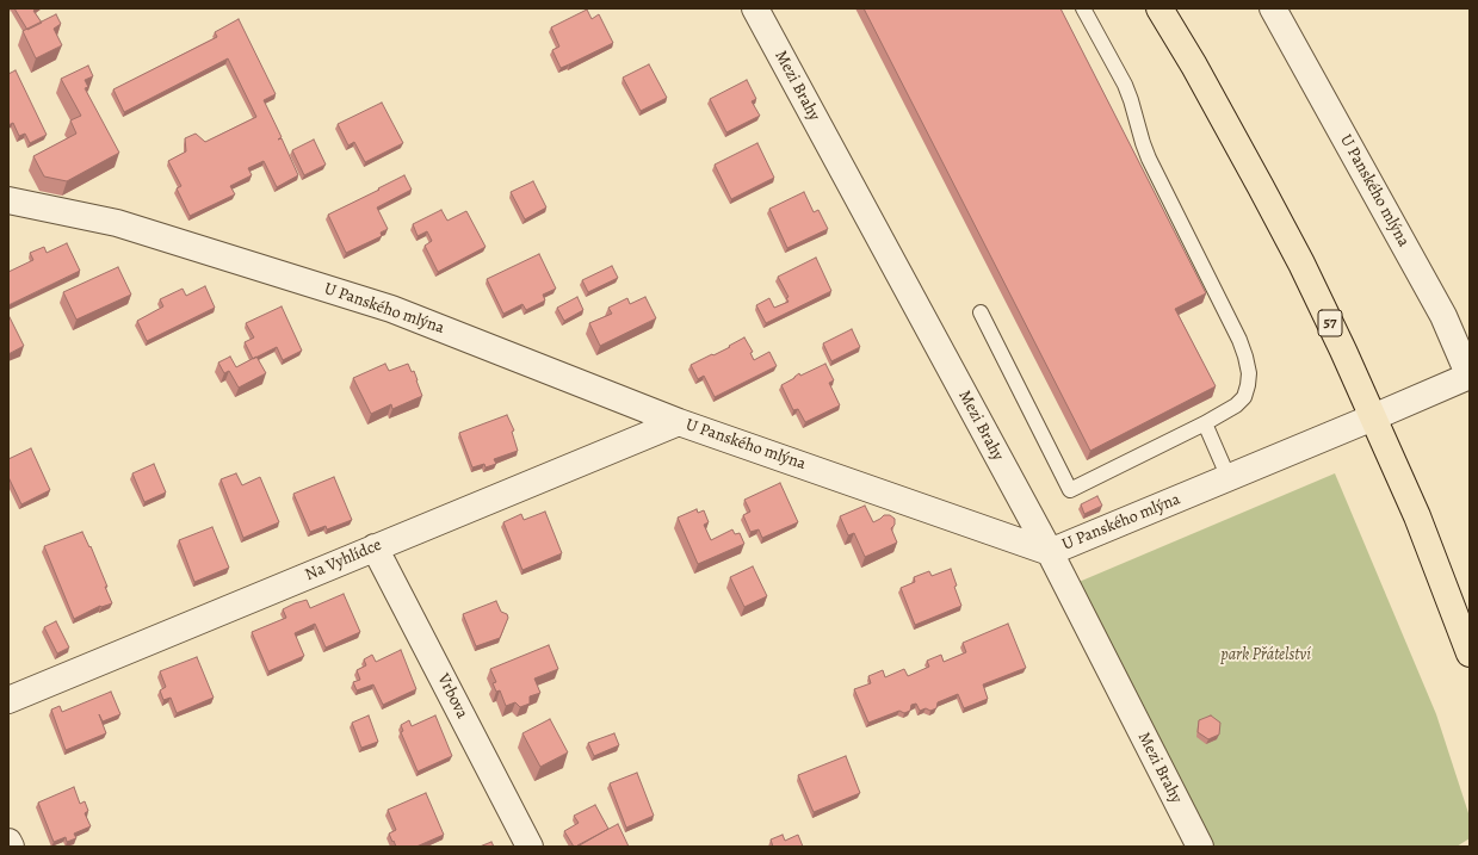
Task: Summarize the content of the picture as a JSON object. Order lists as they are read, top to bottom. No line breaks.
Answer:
{"streets":{"main road":["57"],"street":["Mezi Brahy","U Panského mlýna","Na Vyhlídce","Vrbova"]},"crossings":[["Mezi Brahy","U Panského mlýna"],["U Panského mlýna","57"],["U Panského mlýna","Na Vyhlídce"],["Na Vyhlídce","Vrbova"]],"parks":["park Přátelství"]}
